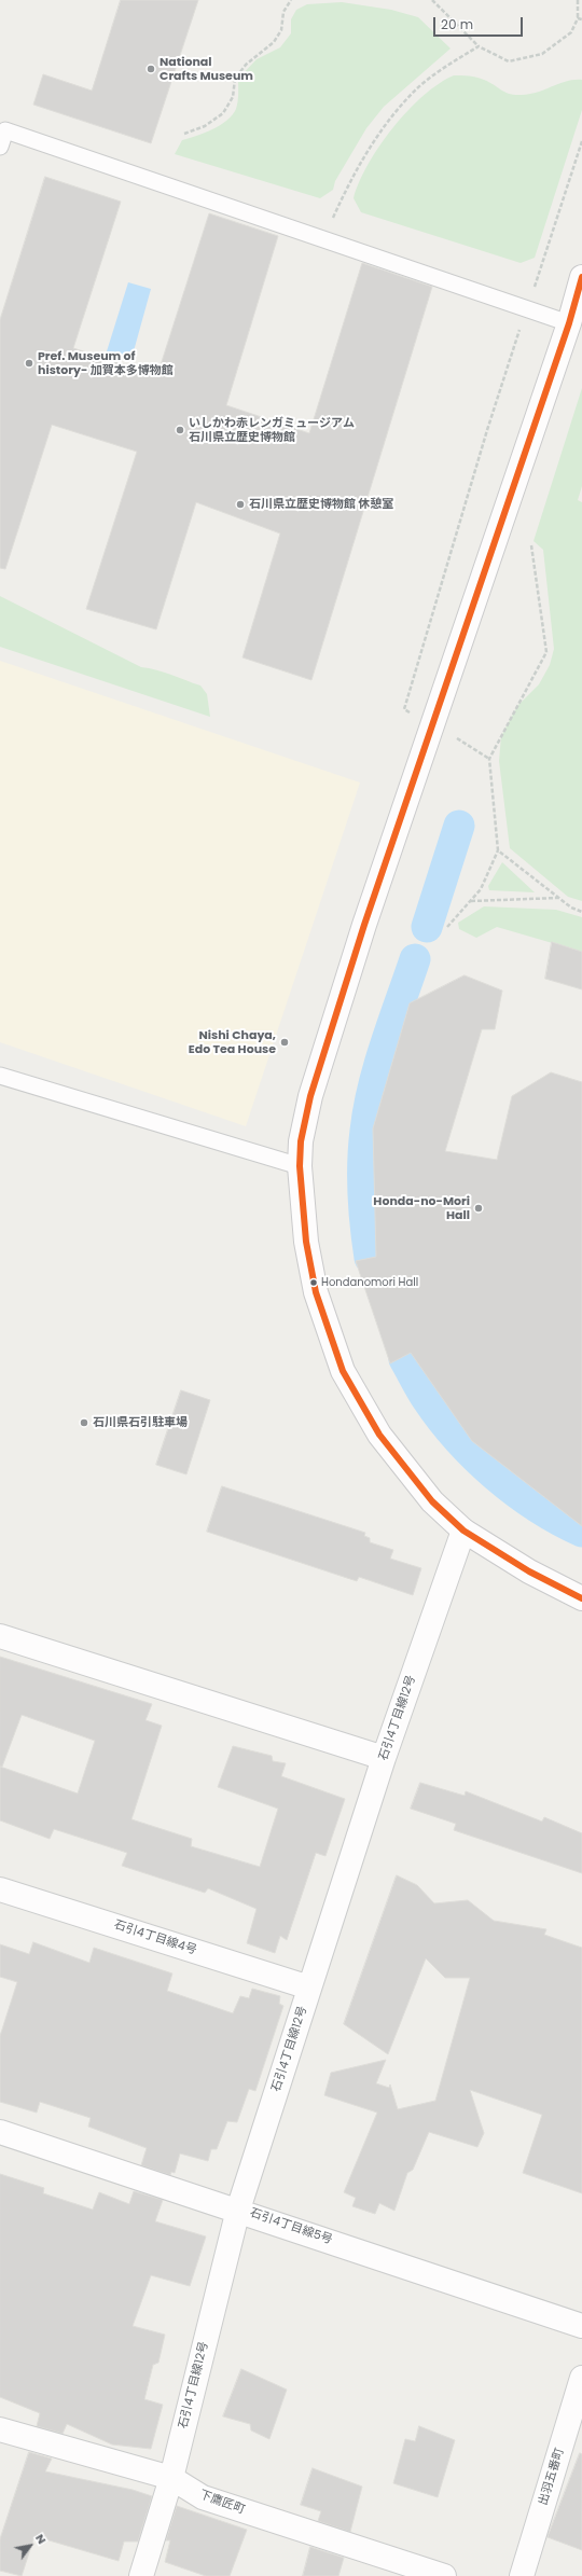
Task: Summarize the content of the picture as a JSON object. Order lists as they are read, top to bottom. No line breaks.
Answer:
{"streets":{"street":["石引4丁目線12号","石引4丁目線4号","石引4丁目線5号","出羽五番町","下鷹匠町"]},"crossings":[["石引4丁目線12号","石引4丁目線4号"],["石引4丁目線12号","石引4丁目線5号"],["石引4丁目線12号","下鷹匠町"]],"places":["National Crafts Museum","Pref. Museum of history- 加賀本多博物館","いしかわ赤レンガミュージアム 石川県立歴史博物館","石川県立歴史博物館 休憩室","Nishi Chaya, Edo Tea House","Honda-no-Mori Hall","Hondanomori Hall","石川県石引駐車場"],"scale_bar":"20 m","north":"top right"}
